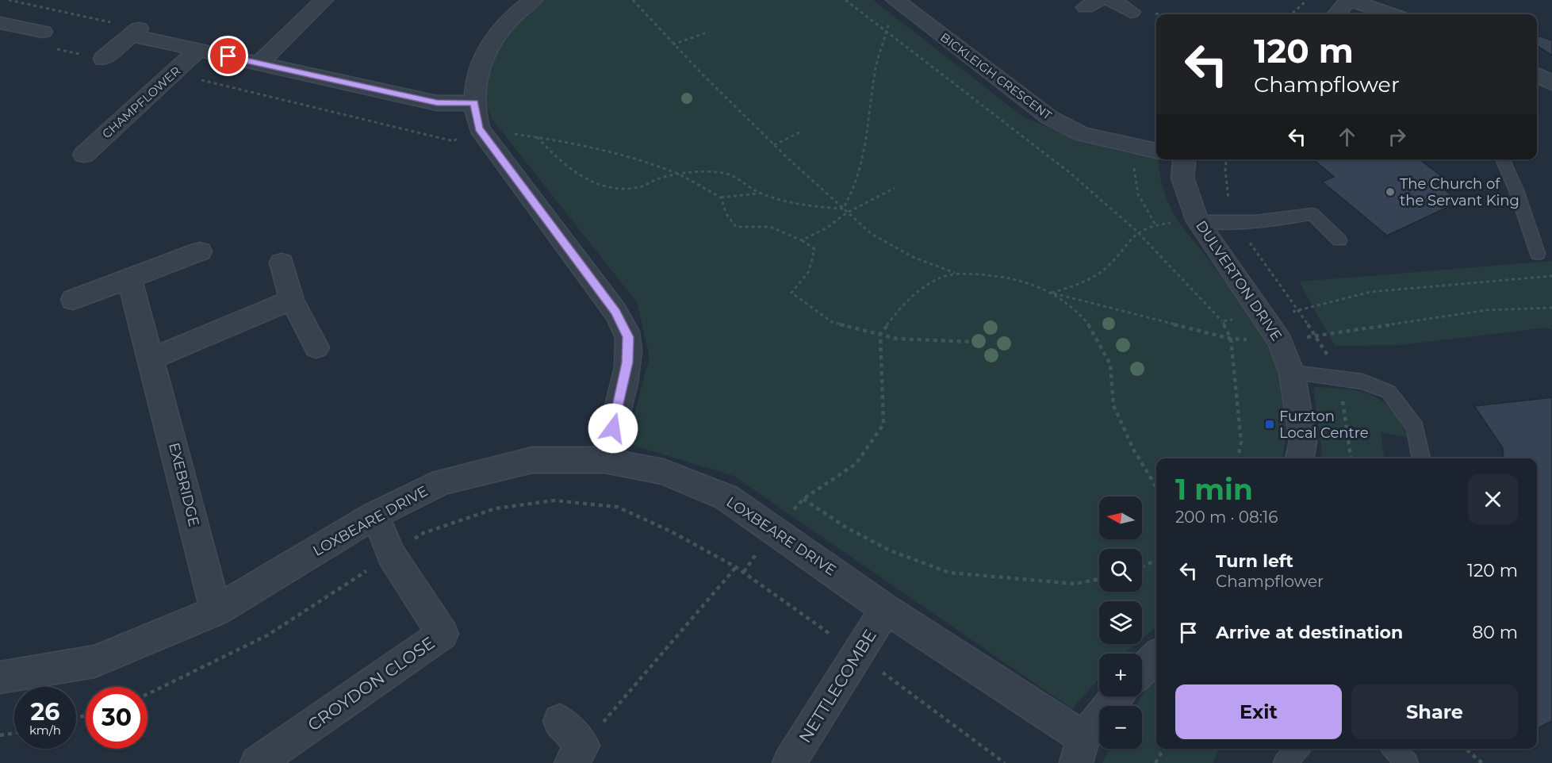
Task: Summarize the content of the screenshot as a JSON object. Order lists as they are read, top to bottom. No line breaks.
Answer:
{"streets":{"street":["BICKLEIGH CRESCENT","CHAMPFLOWER","DULVERTON DRIVE","EXEBRIDGE","LOXBEARE DRIVE","CROYDON CLOSE","NETTLECOMBE"]},"crossings":[["EXEBRIDGE","LOXBEARE DRIVE"],["LOXBEARE DRIVE","CROYDON CLOSE"],["LOXBEARE DRIVE","NETTLECOMBE"]],"places":{"other":["The Church of the Servant King"],"transit":["Furzton Local Centre"]},"north":"left","page":{"turn":["120 m","Champflower"],"heading":["1 min","200 m · 08:16"],"map_buttons":["+","−"],"list":[{"name":"Turn left","note":"Champflower","value":"120 m"},{"name":"Arrive at destination","value":"80 m"}],"buttons":["Exit","Share"],"speed":"26 km/h","limit":"30"}}
